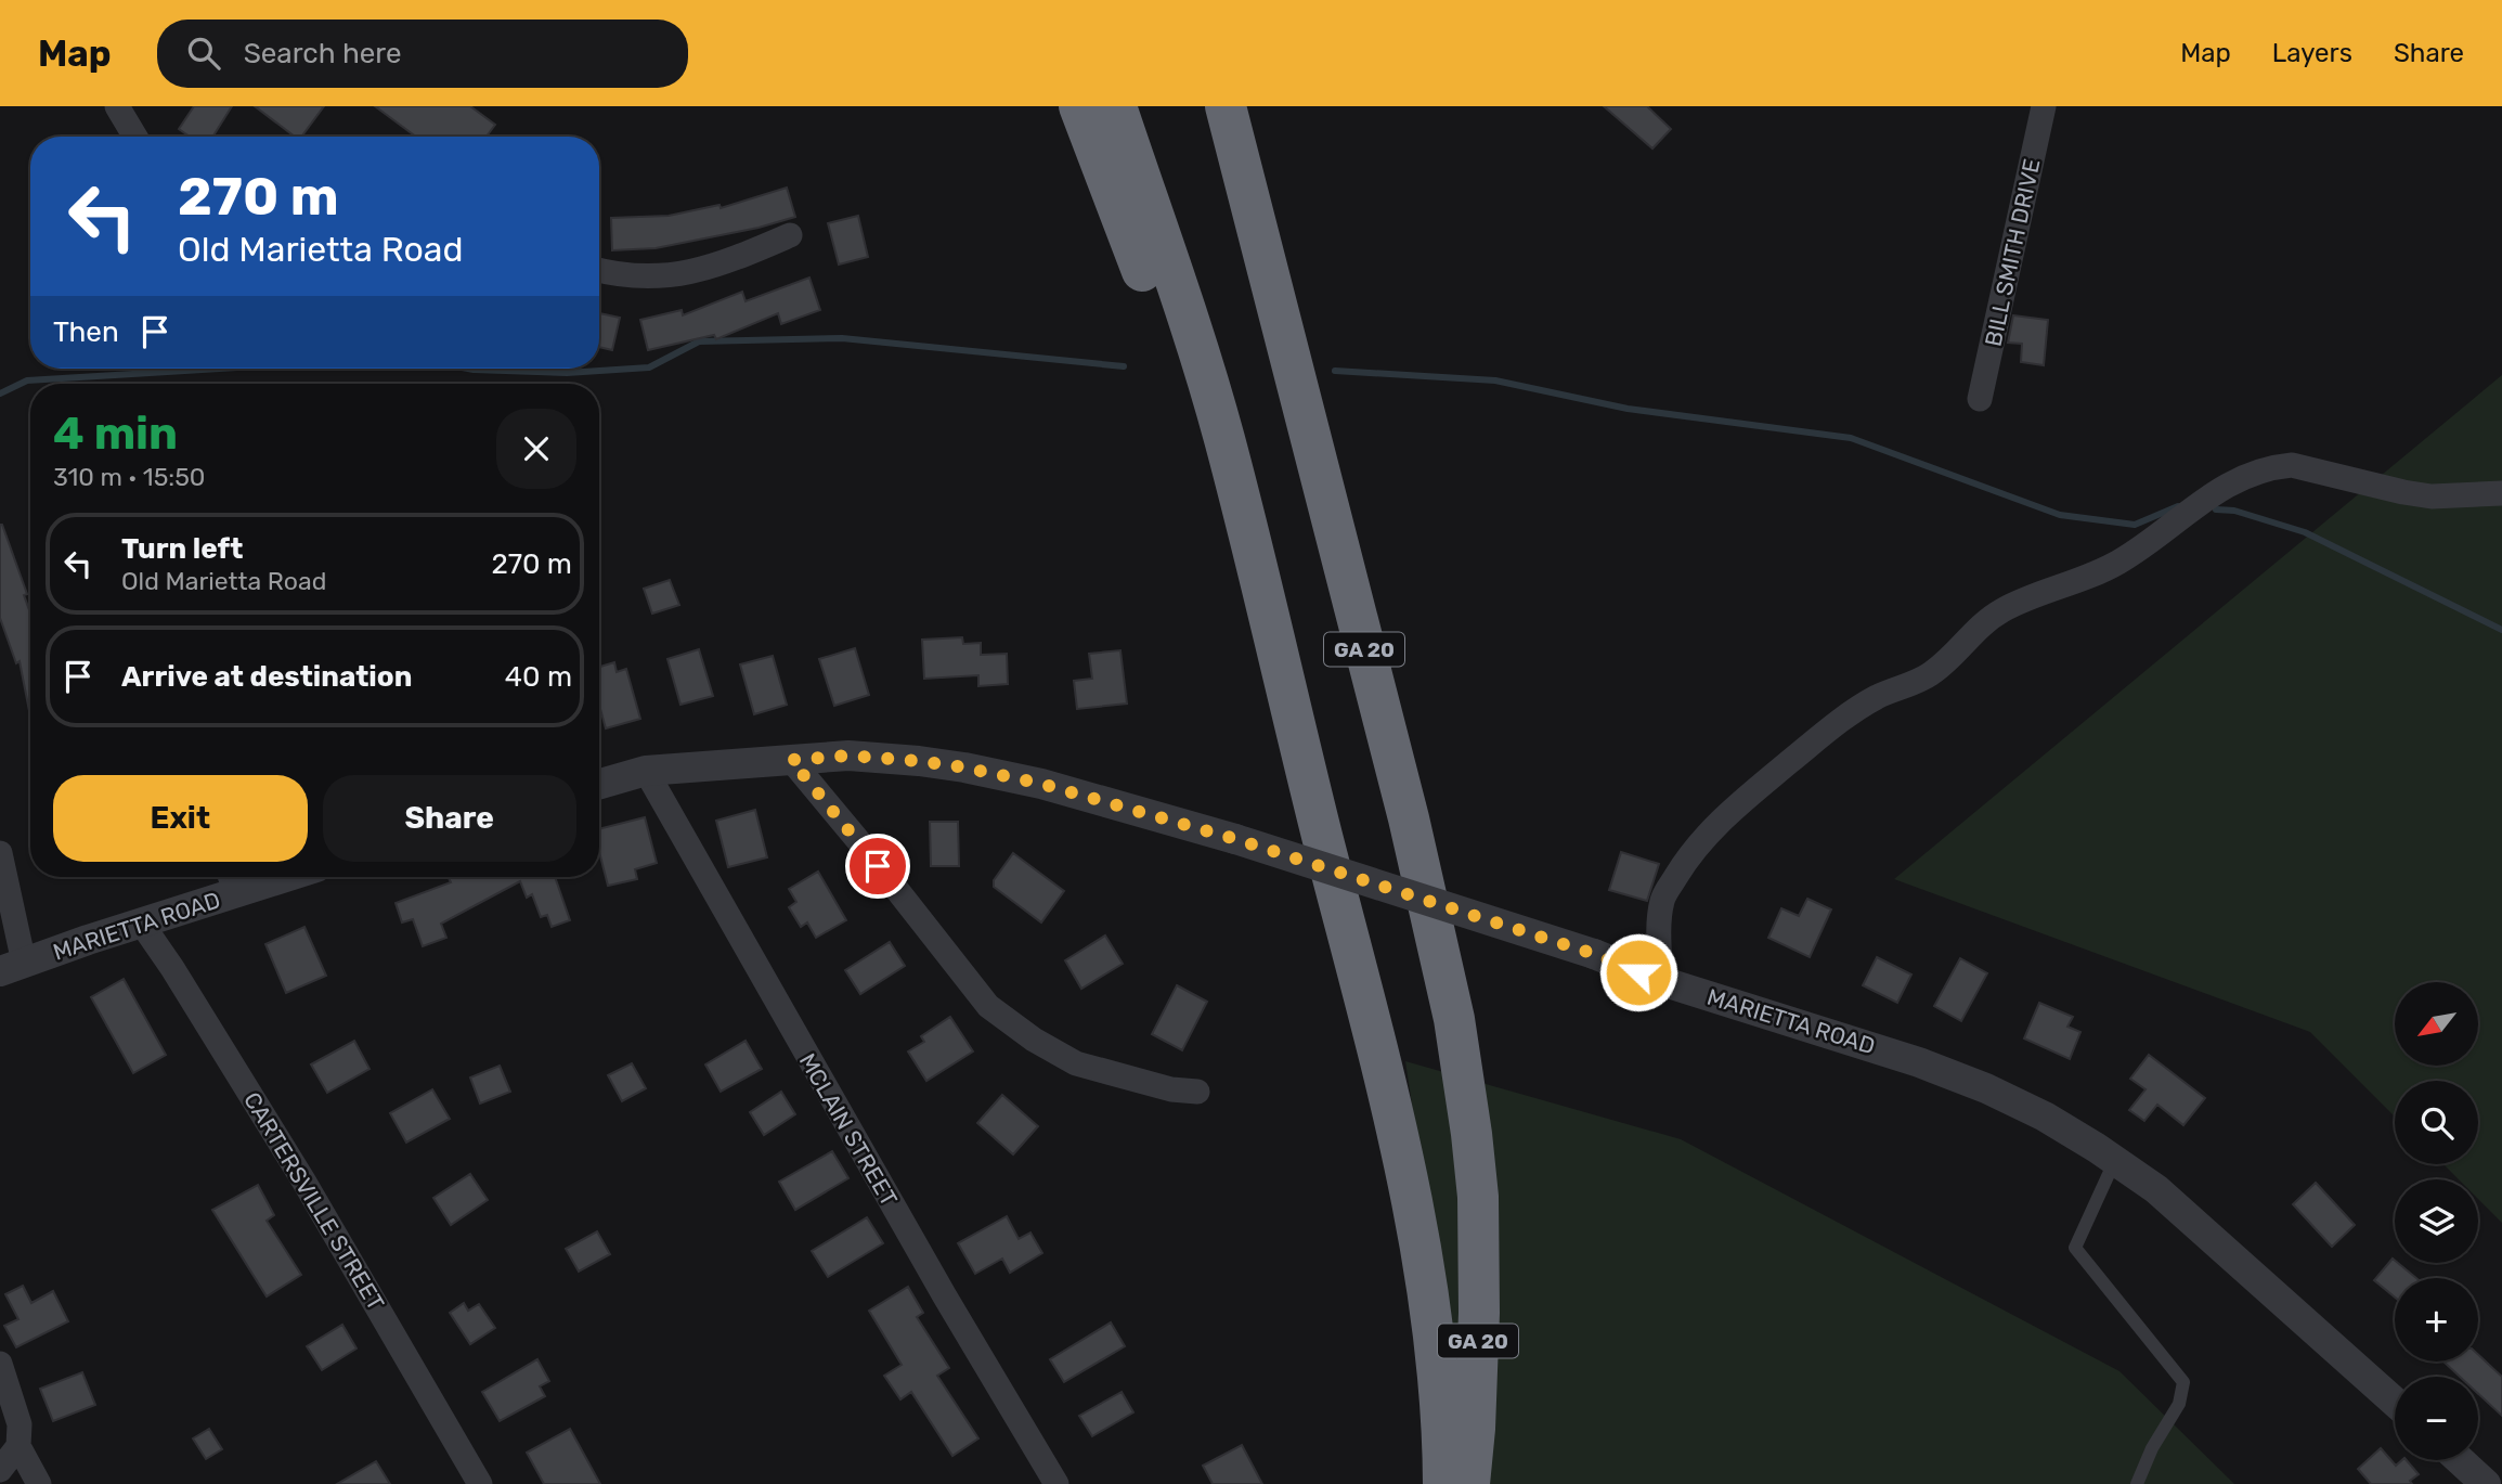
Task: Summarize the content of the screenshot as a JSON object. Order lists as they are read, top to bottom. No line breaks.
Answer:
{"streets":{"highway":["GA 20"],"street":["BILL SMITH DRIVE","MARIETTA ROAD","MCLAIN STREET","CARTERSVILLE STREET"]},"crossings":[["MARIETTA ROAD","MCLAIN STREET"],["MARIETTA ROAD","CARTERSVILLE STREET"]],"north":"bottom left","page":{"header":"Map","search":"Search here","nav":["Map","Layers","Share"],"turn":["270 m","Old Marietta Road"],"then":"Then","heading":["4 min","310 m · 15:50"],"list":[{"name":"Turn left","note":"Old Marietta Road","value":"270 m"},{"name":"Arrive at destination","value":"40 m"}],"buttons":["Exit","Share"],"map_buttons":["+","−"]}}
